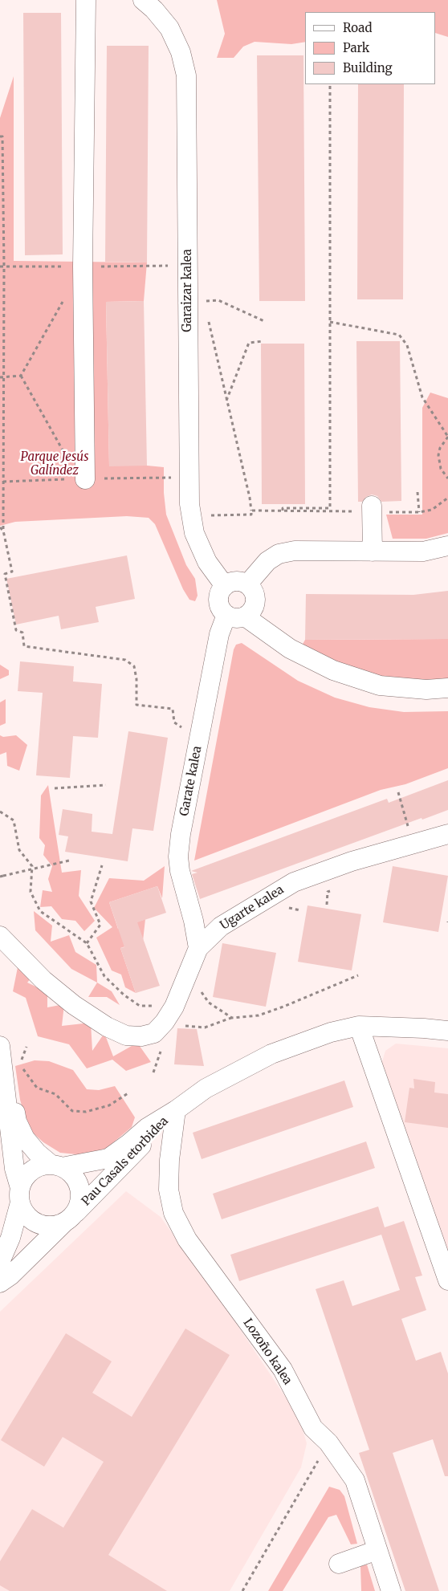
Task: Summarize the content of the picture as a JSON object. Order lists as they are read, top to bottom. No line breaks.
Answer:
{"streets":{"street":["Garaizar kalea","Garate kalea","Ugarte kalea","Pau Casals etorbidea","Lozoño kalea"]},"crossings":[["Garaizar kalea","Garate kalea"],["Garate kalea","Ugarte kalea"],["Pau Casals etorbidea","Lozoño kalea"]],"parks":["Parque Jesús Galíndez"],"legend":["Road","Park","Building"]}
